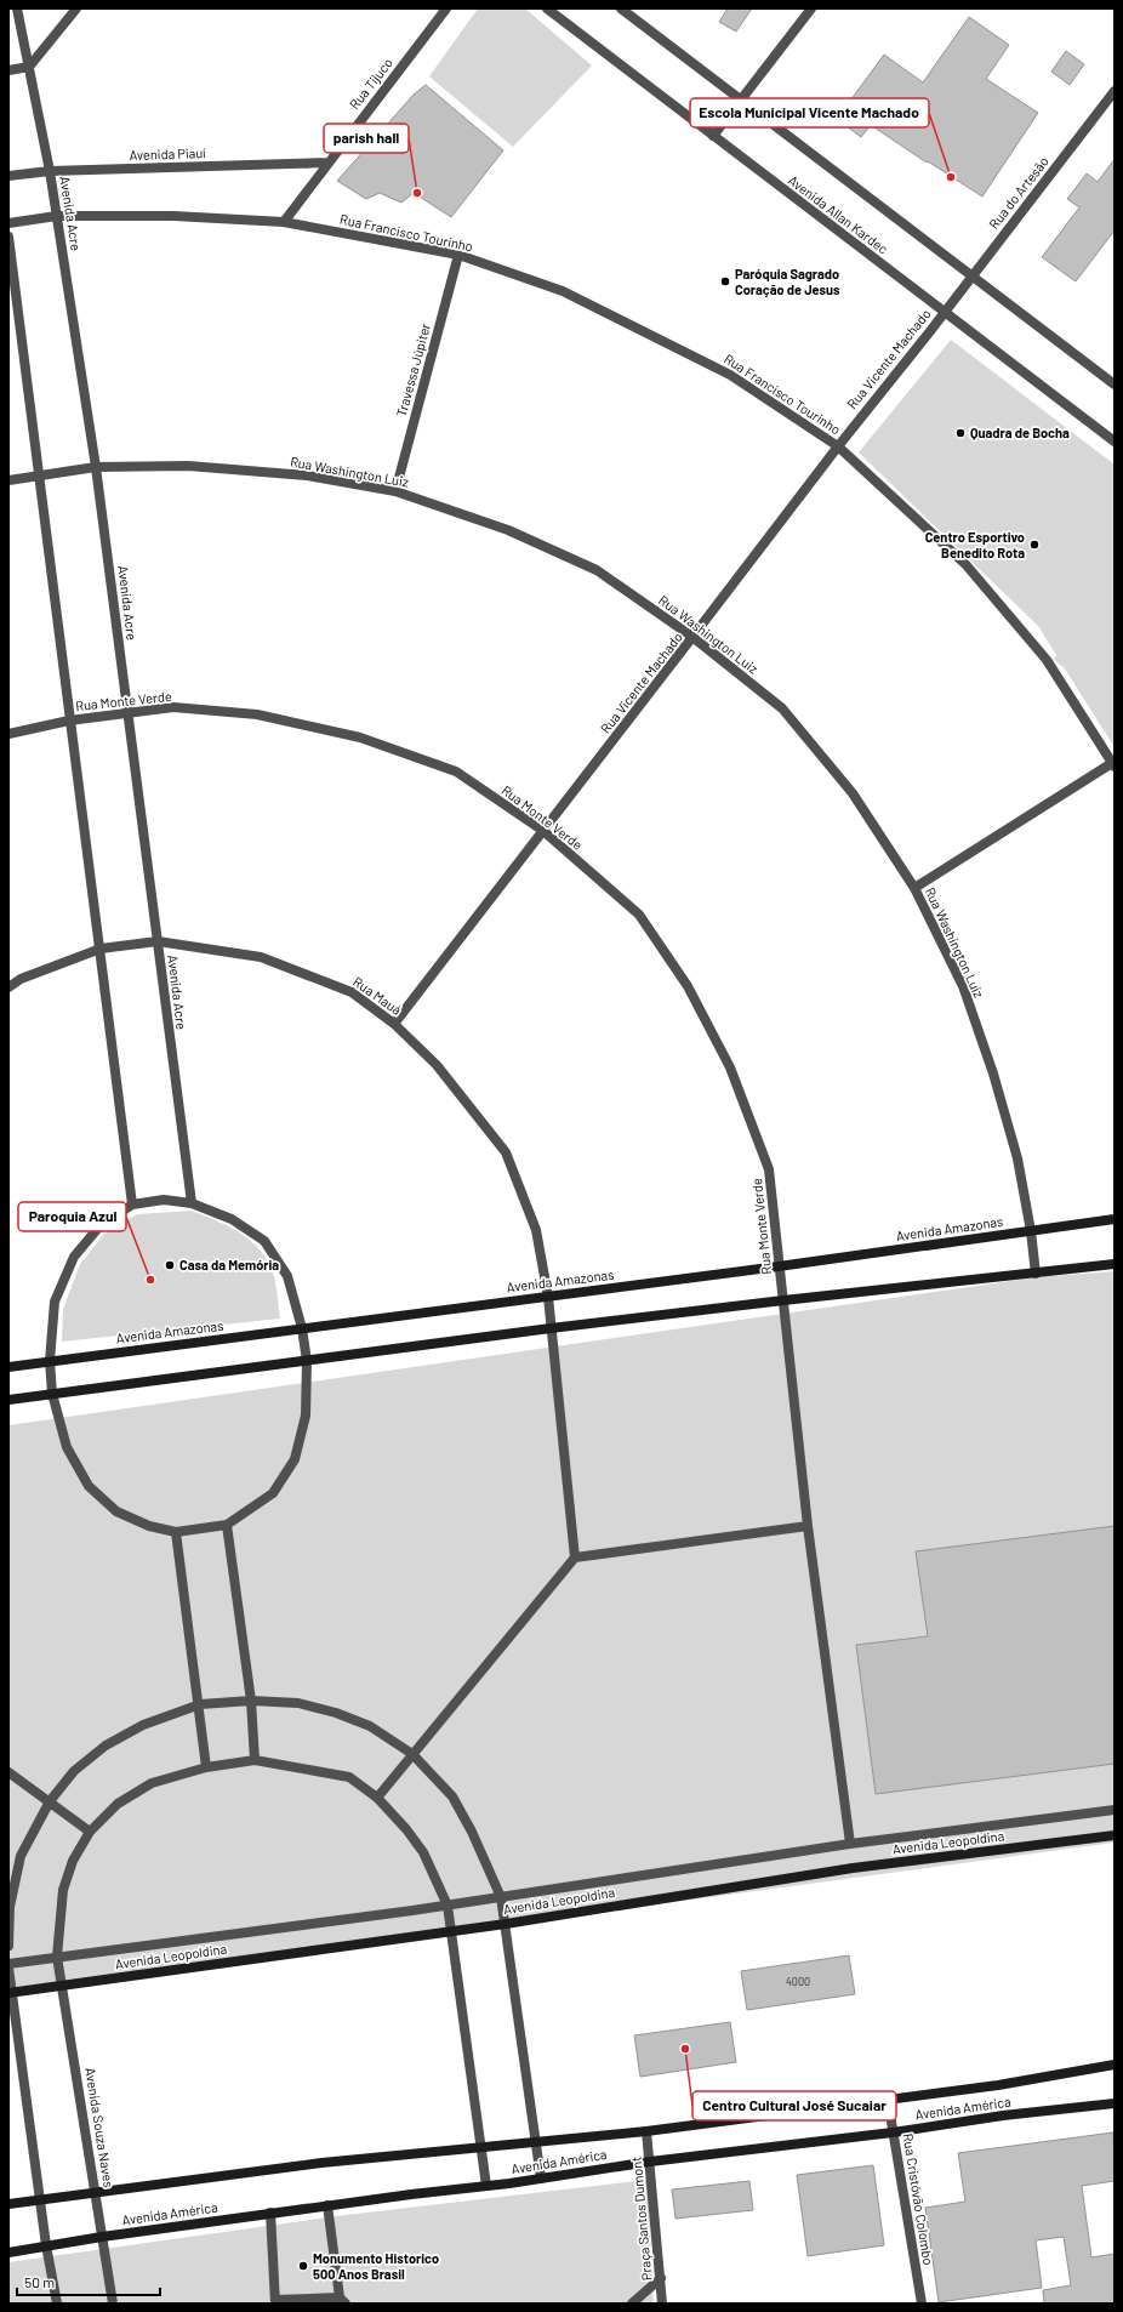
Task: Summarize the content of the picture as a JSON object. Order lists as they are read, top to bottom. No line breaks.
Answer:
{"streets":{"main road":["Avenida Amazonas","Avenida Leopoldina","Avenida América"],"street":["Rua Tijuco","Avenida Piauí","Rua do Artesão","Avenida Acre","Avenida Allan Kardec","Rua Francisco Tourinho","Rua Vicente Machado","Travessa Júpiter","Rua Washington Luiz","Rua Monte Verde","Rua Mauá","Avenida Souza Naves","Rua Cristóvão Colombo","Praça Santos Dumont"]},"crossings":[["Rua Tijuco","Avenida Piauí"],["Rua Tijuco","Rua Francisco Tourinho"],["Avenida Piauí","Avenida Acre"],["Rua do Artesão","Avenida Allan Kardec"],["Rua do Artesão","Rua Vicente Machado"],["Avenida Acre","Rua Washington Luiz"],["Avenida Acre","Rua Monte Verde"],["Avenida Acre","Rua Mauá"],["Avenida Allan Kardec","Rua Vicente Machado"],["Rua Francisco Tourinho","Rua Vicente Machado"],["Rua Francisco Tourinho","Travessa Júpiter"],["Rua Vicente Machado","Rua Washington Luiz"],["Rua Vicente Machado","Rua Monte Verde"],["Rua Vicente Machado","Rua Mauá"],["Travessa Júpiter","Rua Washington Luiz"],["Rua Washington Luiz","Avenida Amazonas"],["Rua Monte Verde","Avenida Amazonas"],["Rua Mauá","Avenida Amazonas"],["Avenida Leopoldina","Avenida Souza Naves"],["Avenida América","Avenida Souza Naves"],["Avenida América","Rua Cristóvão Colombo"],["Avenida América","Praça Santos Dumont"]],"places":["Escola Municipal Vicente Machado","parish hall","Paróquia Sagrado Coração de Jesus","Quadra de Bocha","Centro Esportivo Benedito Rota","Casa da Memória","Paroquia Azul","Centro Cultural José Sucaiar","Monumento Historico 500 Anos Brasil"],"house_numbers":["4000"],"scale_bar":"50 m"}
